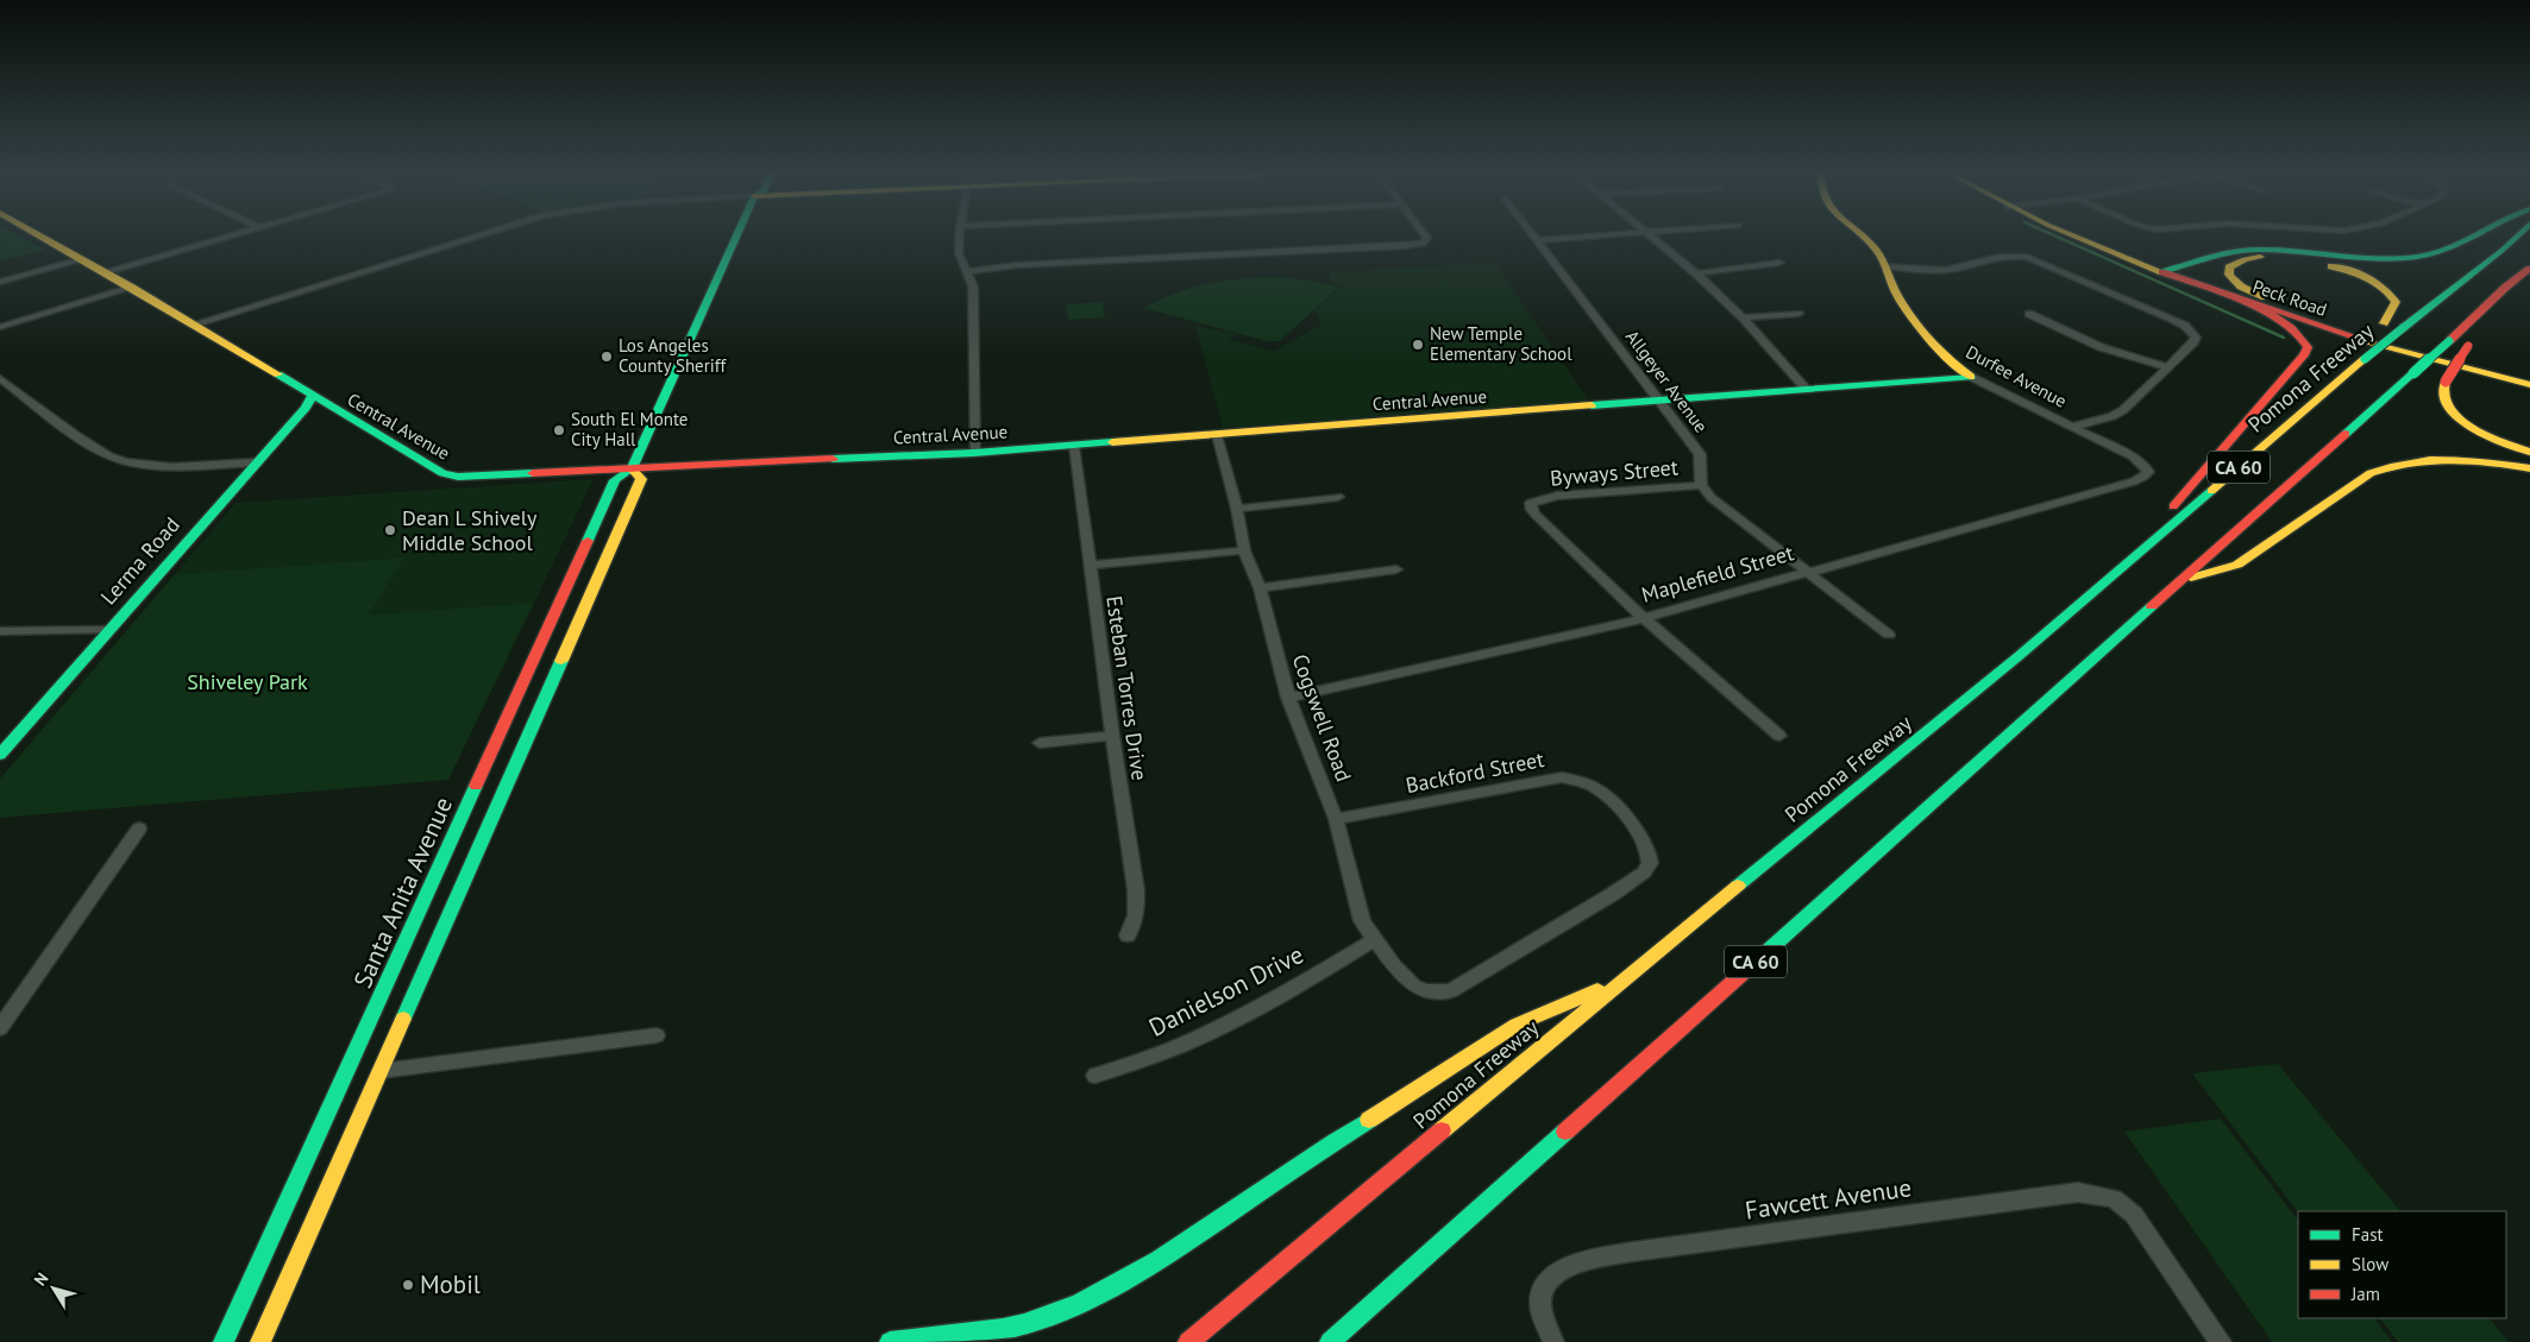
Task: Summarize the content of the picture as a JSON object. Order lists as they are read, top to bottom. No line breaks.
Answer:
{"streets":{"main road":["Peck Road","Durfee Avenue","Pomona Freeway","Central Avenue","CA 60","Lerma Road","Santa Anita Avenue"],"street":["Allgeyer Avenue","Byways Street","Maplefield Street","Esteban Torres Drive","Cogswell Road","Backford Street","Danielson Drive","Fawcett Avenue"]},"crossings":[["Durfee Avenue","Central Avenue"],["Durfee Avenue","Maplefield Street"],["Allgeyer Avenue","Central Avenue"],["Allgeyer Avenue","Byways Street"],["Central Avenue","Lerma Road"],["Central Avenue","Esteban Torres Drive"],["Central Avenue","Cogswell Road"],["Central Avenue","Santa Anita Avenue"],["Byways Street","Maplefield Street"],["Maplefield Street","Cogswell Road"],["Cogswell Road","Backford Street"],["Cogswell Road","Danielson Drive"]],"parks":["Shiveley Park"],"places":["New Temple Elementary School","Los Angeles County Sheriff","South El Monte City Hall","Dean L Shively Middle School","Mobil"],"legend":["Fast","Slow","Jam"],"north":"top left"}
